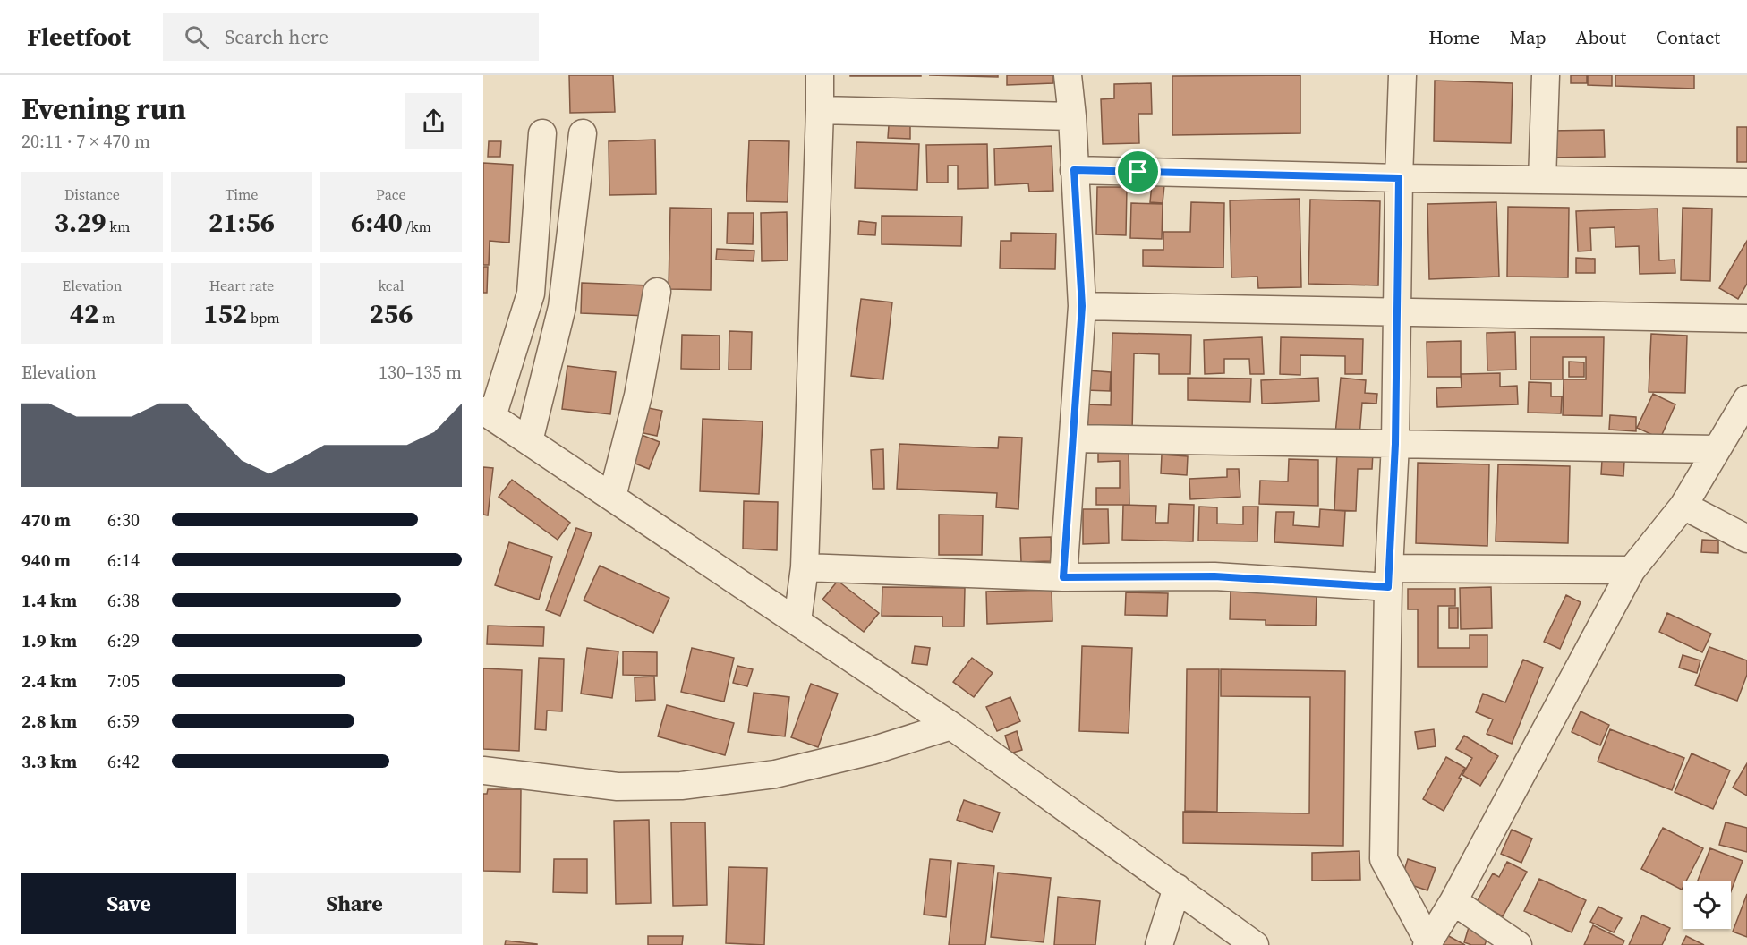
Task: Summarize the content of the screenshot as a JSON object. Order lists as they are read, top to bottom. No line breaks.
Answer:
{"page":{"header":"Fleetfoot","search":"Search here","nav":["Home","Map","About","Contact"],"heading":["Evening run","20:11 · 7 × 470 m"],"stats":[["Distance","3.29 km"],["Time","21:56"],["Pace","6:40 /km"],["Elevation","42 m"],["Heart rate","152 bpm"],["kcal","256"]],"chart":["Elevation","130–135 m"],"list":[{"name":"470 m","note":"6:30"},{"name":"940 m","note":"6:14"},{"name":"1.4 km","note":"6:38"},{"name":"1.9 km","note":"6:29"},{"name":"2.4 km","note":"7:05"},{"name":"2.8 km","note":"6:59"},{"name":"3.3 km","note":"6:42"}],"buttons":["Save","Share"]}}
